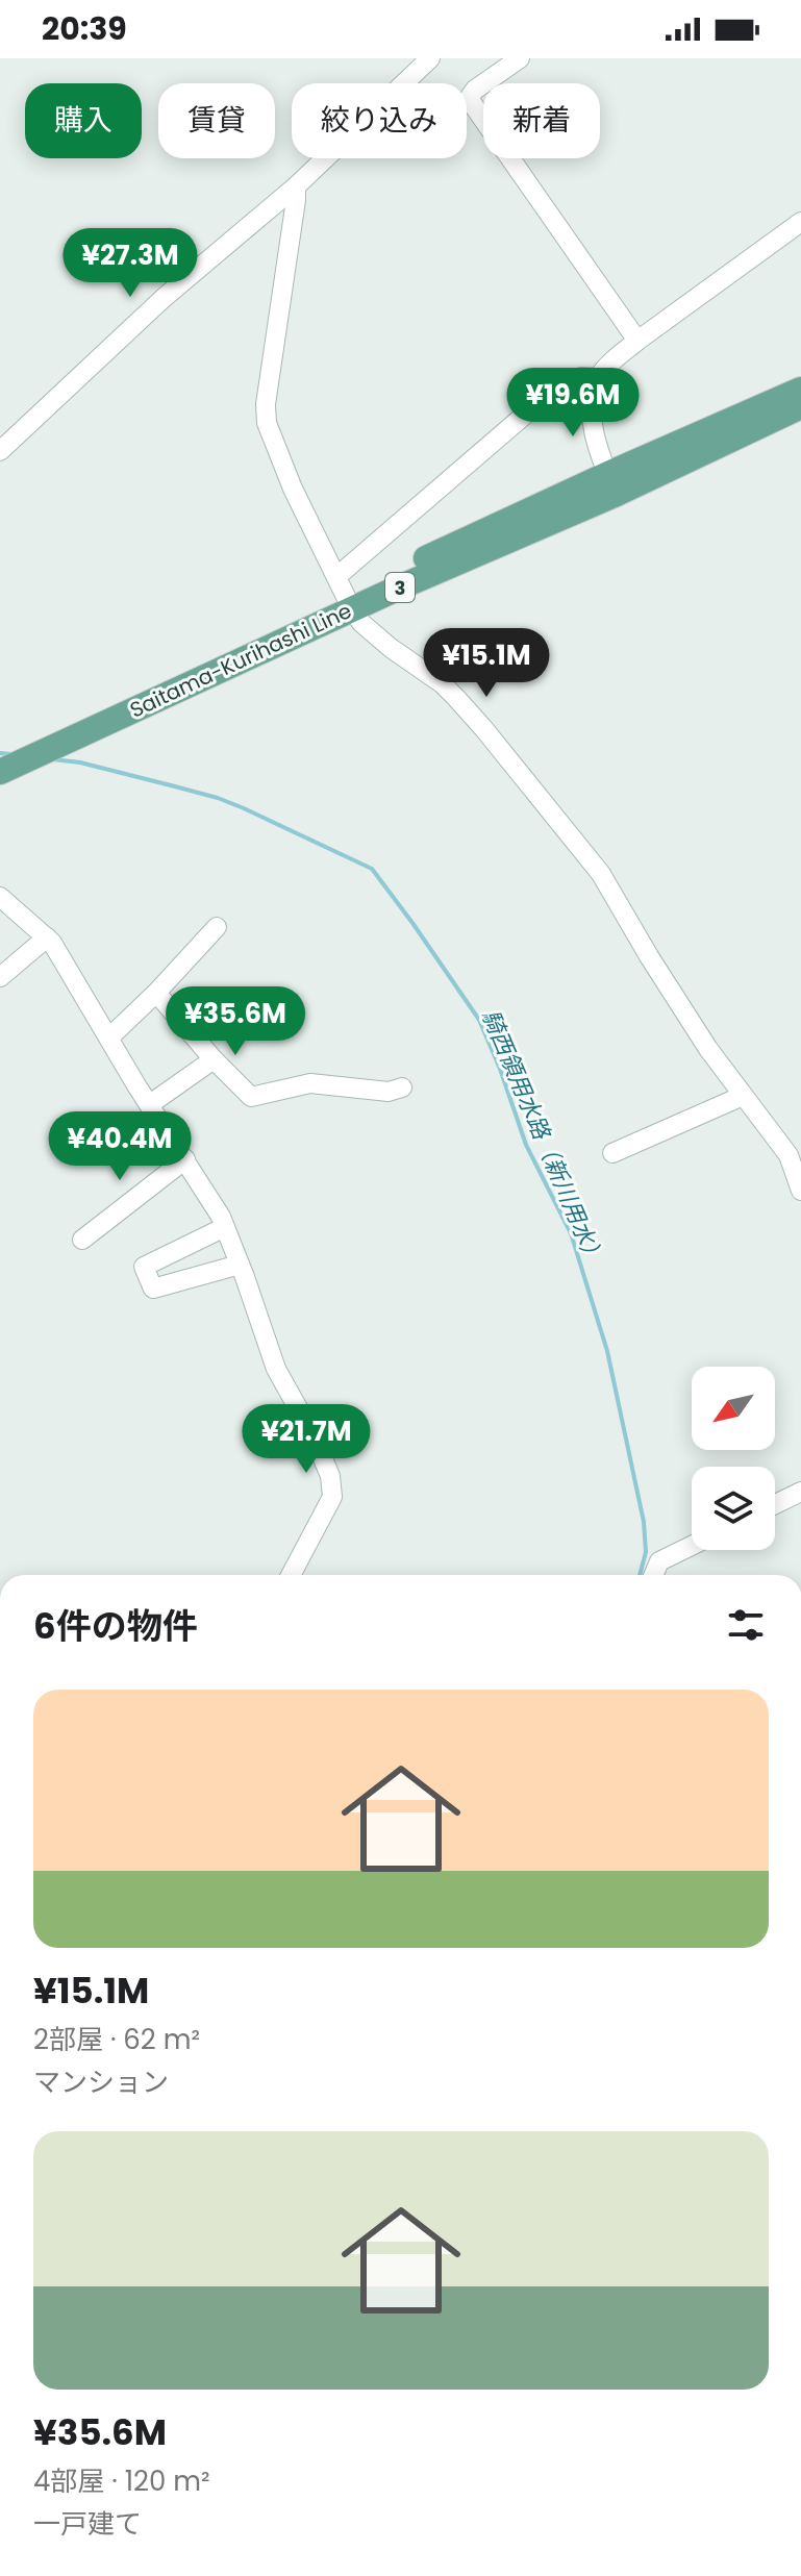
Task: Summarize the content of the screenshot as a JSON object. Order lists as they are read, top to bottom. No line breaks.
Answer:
{"streets":{"main road":["3","Saitama-Kurihashi Line"]},"water":["騎西領用水路（新川用水）"],"north":"bottom left","page":{"status":"20:39","chip":["購入","賃貸","絞り込み","新着"],"price":["¥27.3M","¥19.6M","¥15.1M","¥35.6M","¥40.4M","¥21.7M"],"heading":"6件の物件","list":[{"name":"¥15.1M","note":"2部屋 · 62 m² · マンション"},{"name":"¥35.6M","note":"4部屋 · 120 m² · 一戸建て"}]}}
